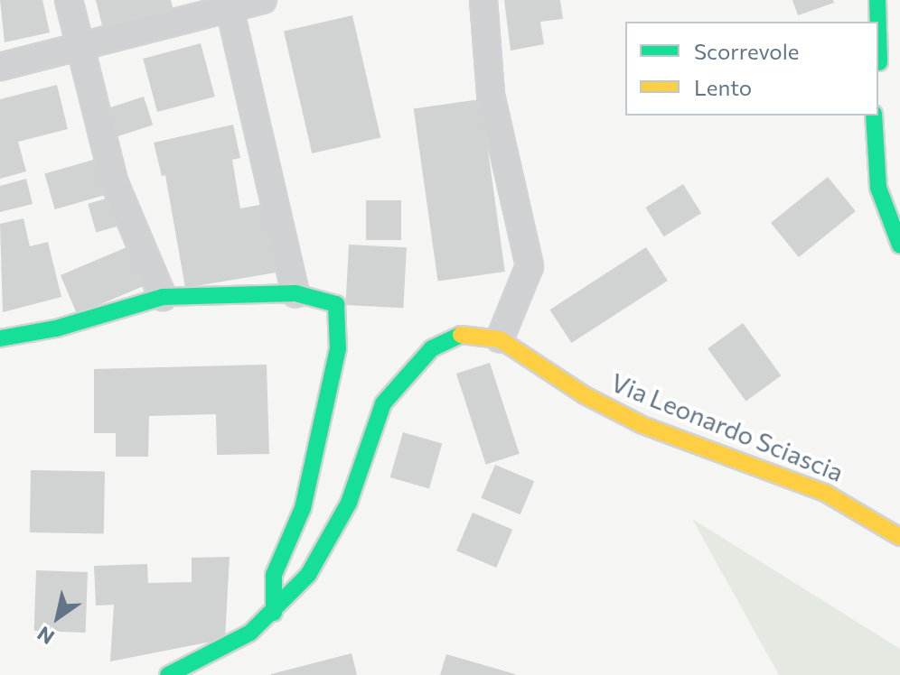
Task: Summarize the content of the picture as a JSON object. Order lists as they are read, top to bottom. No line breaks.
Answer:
{"streets":{"street":["Via Leonardo Sciascia"]},"legend":["Scorrevole","Lento"],"north":"bottom left"}
